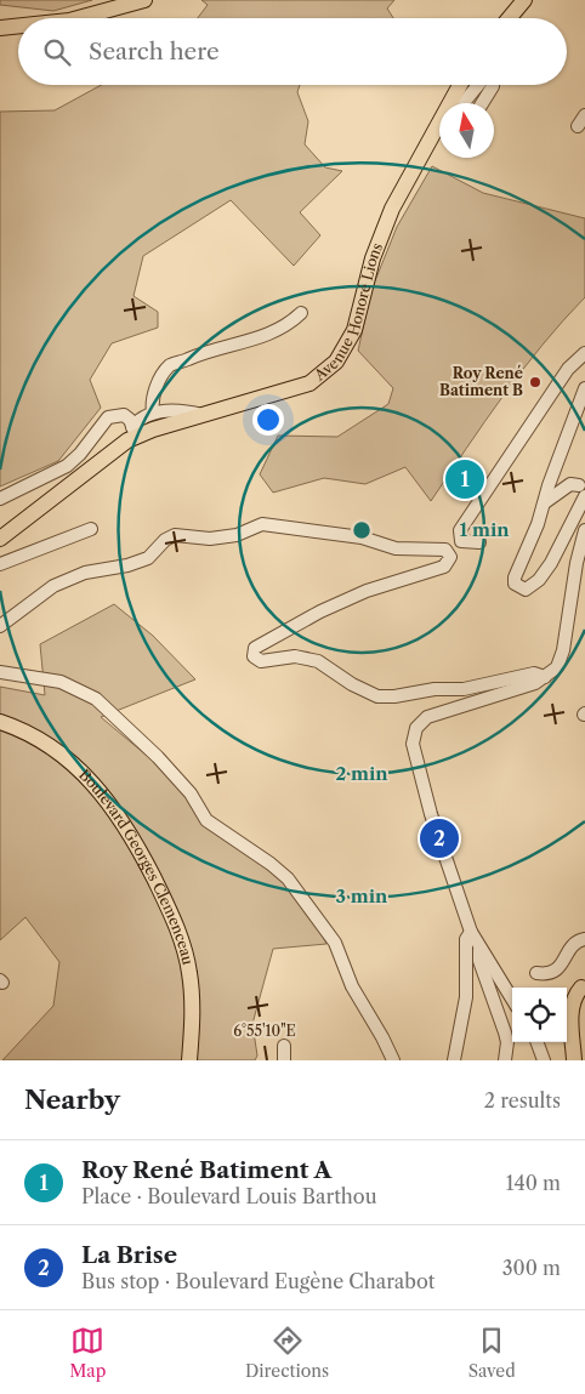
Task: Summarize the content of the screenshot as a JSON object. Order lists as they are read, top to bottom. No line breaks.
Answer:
{"streets":{"main road":["Avenue Honoré Lions","Boulevard Georges Clemenceau"]},"places":["Roy René Batiment B"],"north":"top","page":{"search":"Search here","pins":["1","2"],"heading":["Nearby","2 results"],"list":[{"mark":"1","name":"Roy René Batiment A","note":"Place · Boulevard Louis Barthou","value":"140 m"},{"mark":"2","name":"La Brise","note":"Bus stop · Boulevard Eugène Charabot","value":"300 m"}],"nav":["Map","Directions","Saved"]},"coordinates":["6°55'10\"E"],"rings":["1 min","2 min","3 min"]}
